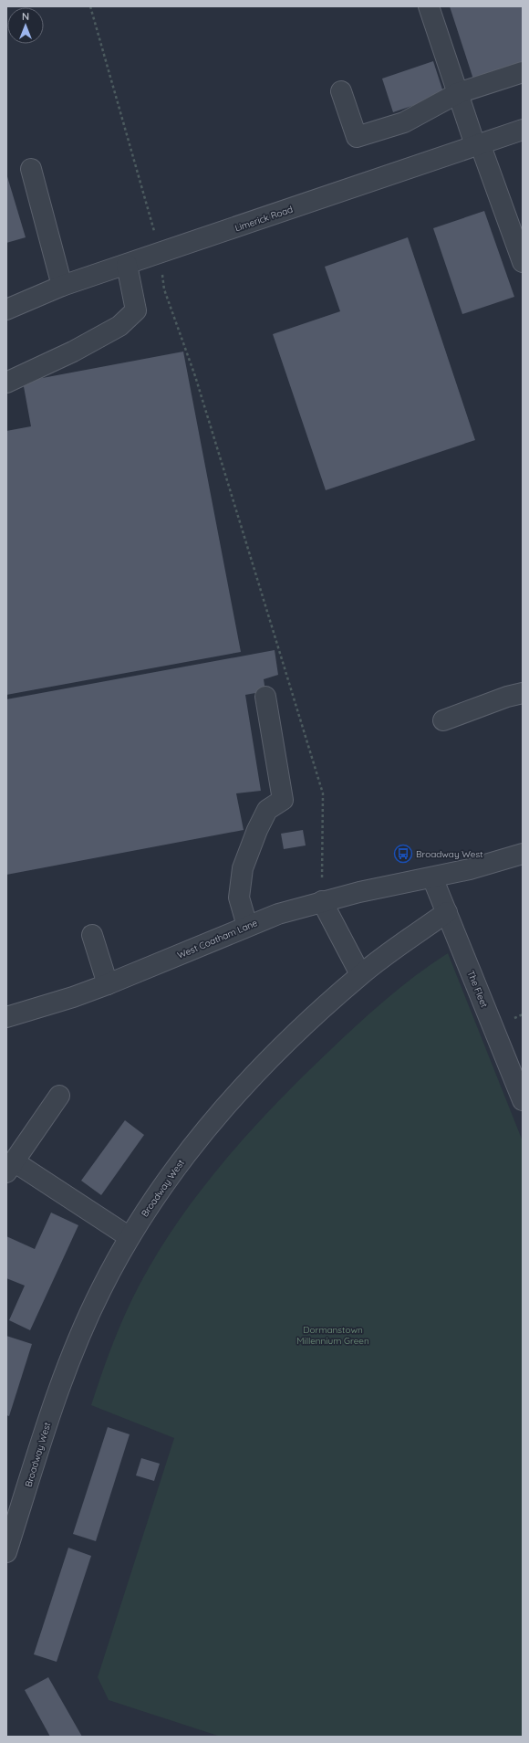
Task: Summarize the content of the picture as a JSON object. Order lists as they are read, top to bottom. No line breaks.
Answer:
{"streets":{"street":["Limerick Road","West Coatham Lane","The Fleet","Broadway West"]},"crossings":[["West Coatham Lane","The Fleet"],["The Fleet","Broadway West"]],"parks":["Dormanstown Millennium Green"],"places":{"bus stop":["Broadway West"]},"north":"top"}
